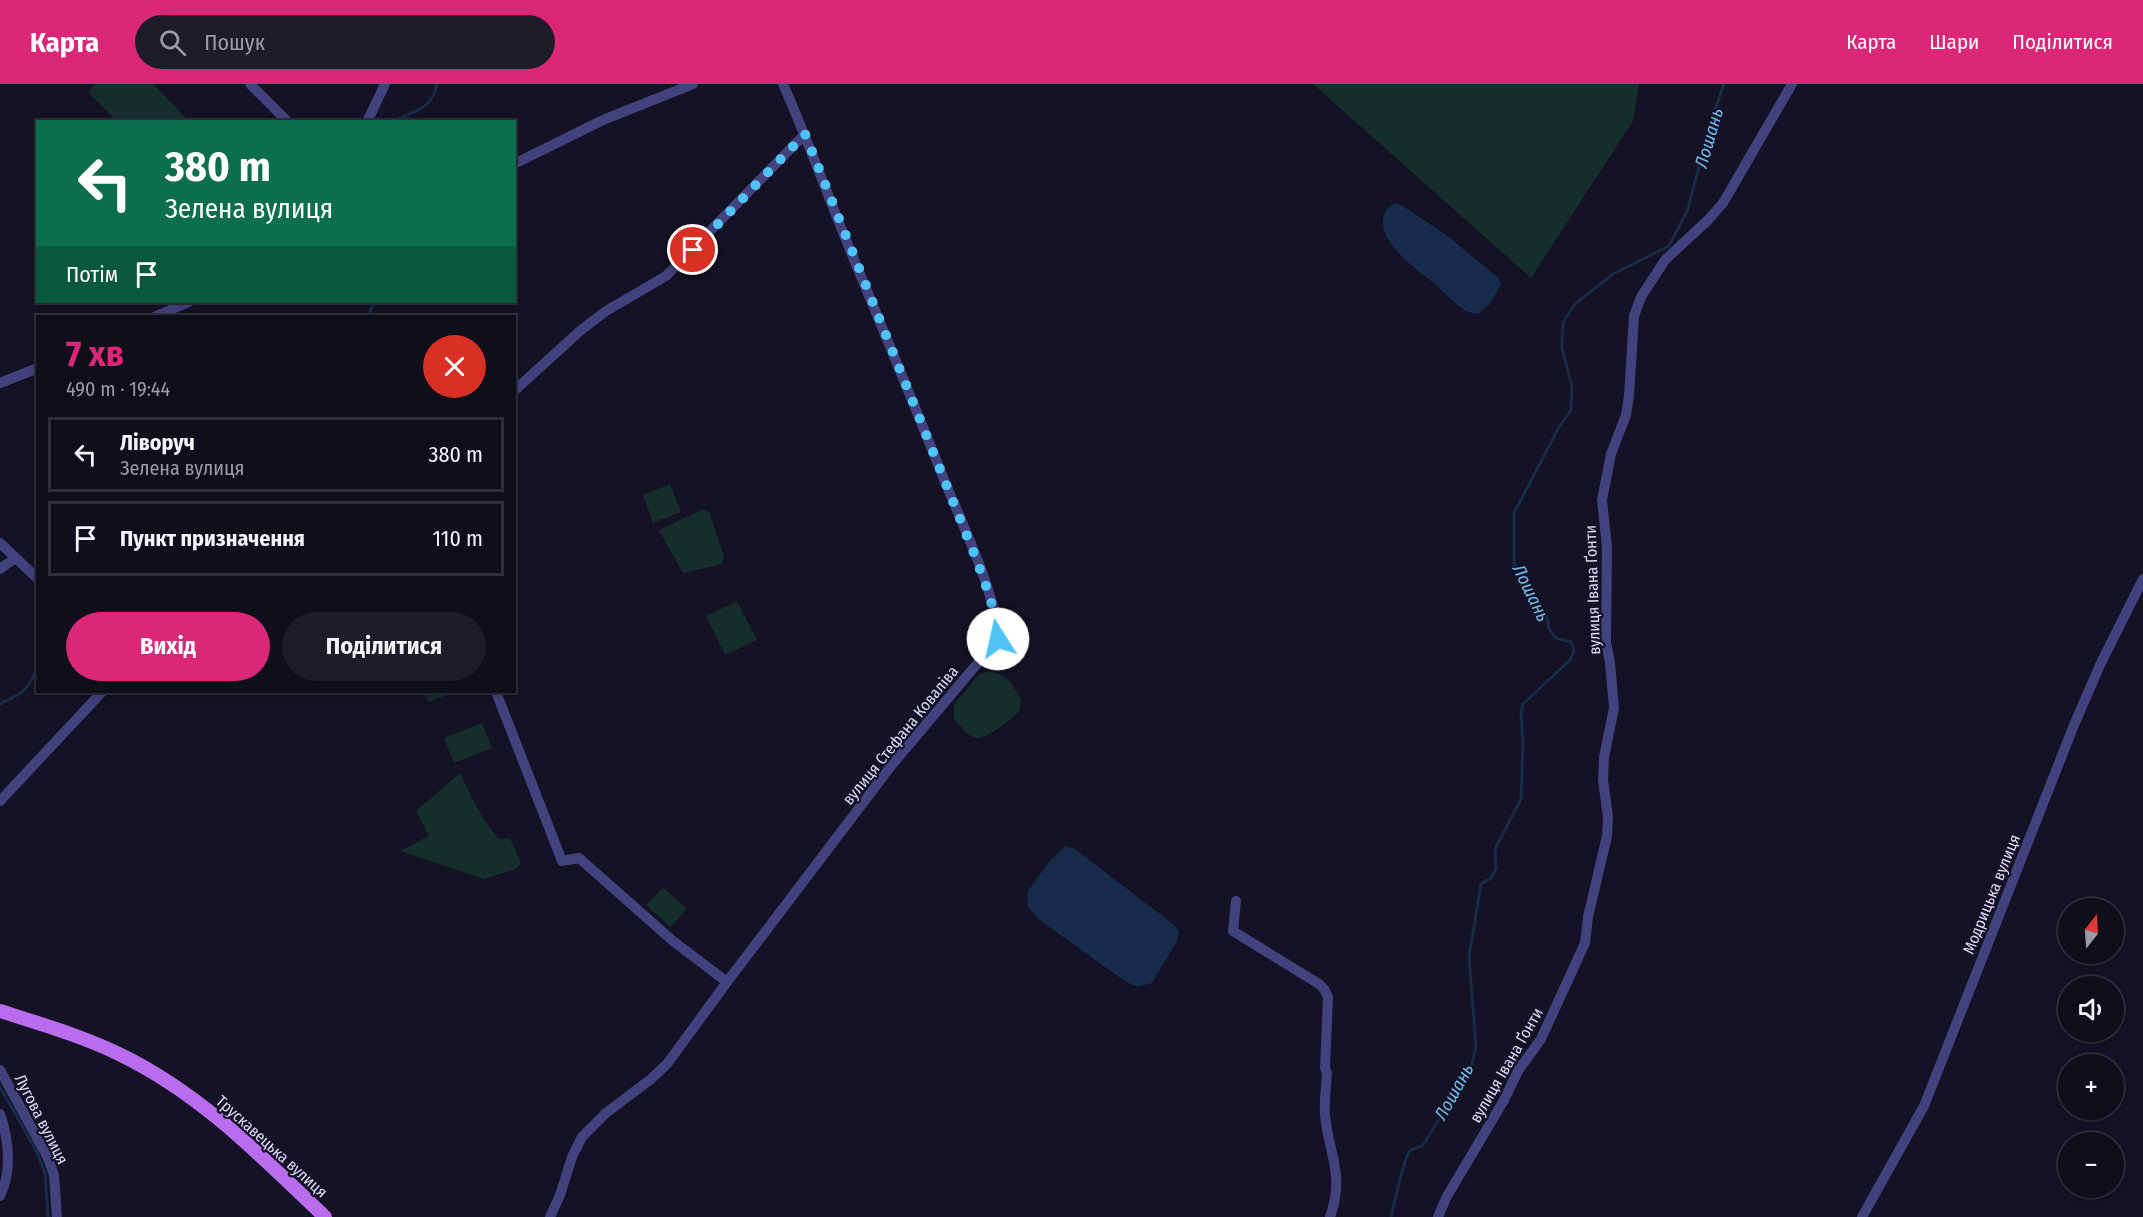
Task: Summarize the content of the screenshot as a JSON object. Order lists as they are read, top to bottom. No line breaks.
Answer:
{"streets":{"main road":["Трускавецька вулиця"],"street":["вулиця Івана Ґонти","вулиця Стефана Коваліва","Модрицька вулиця","Лугова вулиця"]},"water":["Лошань"],"north":"top","page":{"header":"Карта","search":"Пошук","nav":["Карта","Шари","Поділитися"],"turn":["380 m","Зелена вулиця"],"then":"Потім","heading":["7 хв","490 m · 19:44"],"list":[{"name":"Ліворуч","note":"Зелена вулиця","value":"380 m"},{"name":"Пункт призначення","value":"110 m"}],"buttons":["Вихід","Поділитися"],"map_buttons":["+","−"]}}
